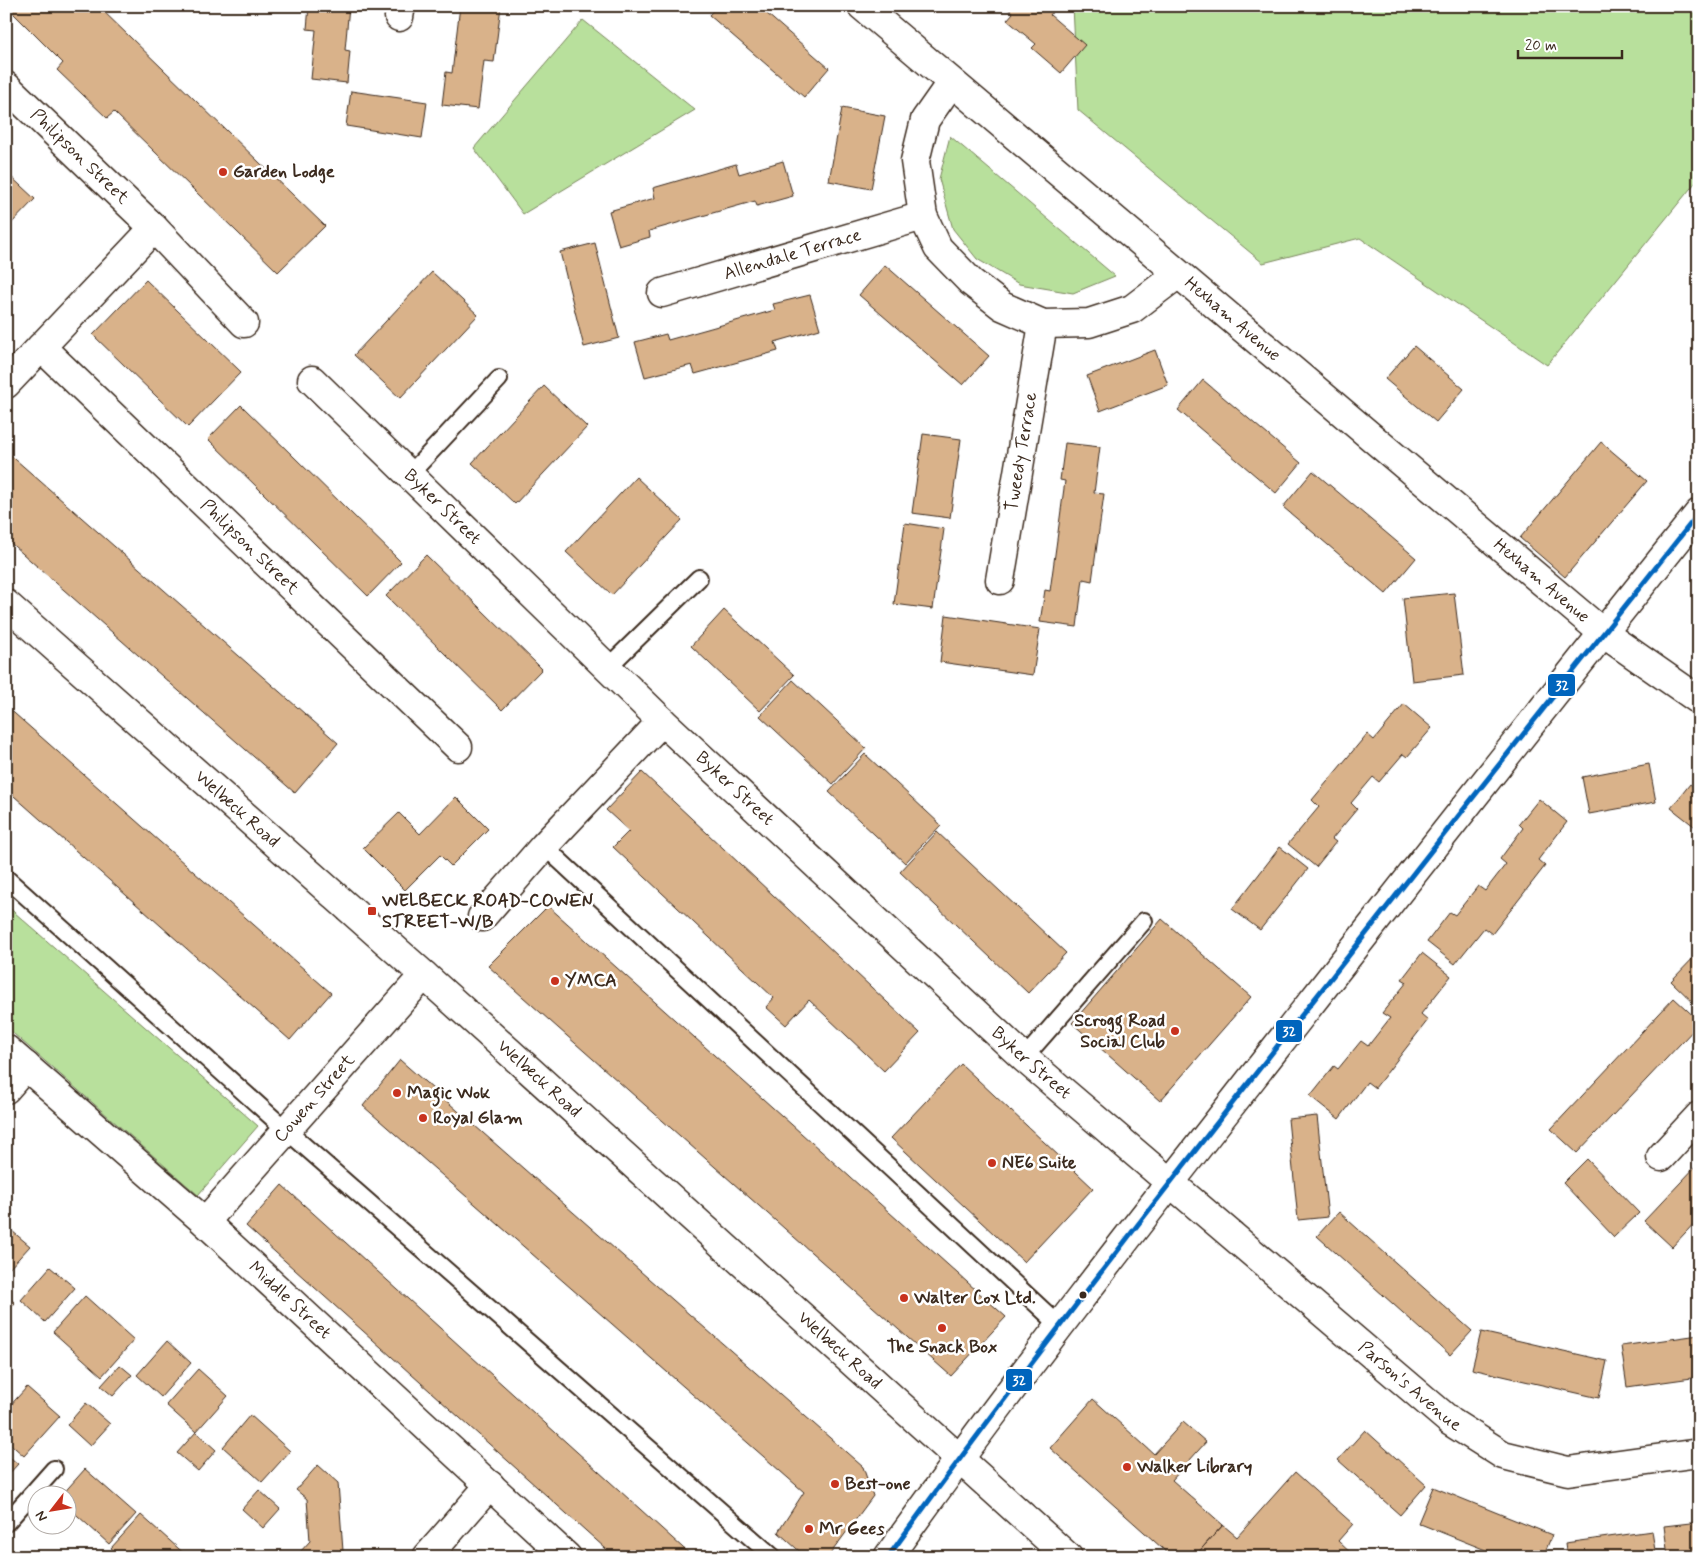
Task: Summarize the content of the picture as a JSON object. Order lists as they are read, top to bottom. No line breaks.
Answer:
{"streets":{"street":["Philipson Street","Allendale Terrace","Hexham Avenue","Tweedy Terrace","Byker Street","Welbeck Road","Cowen Street","Middle Street","Parson's Avenue"]},"crossings":[["Byker Street","Parson's Avenue"],["Welbeck Road","Cowen Street"],["Cowen Street","Middle Street"]],"places":{"other":["Garden Lodge","YMCA","Scrogg Road Social Club","Magic Wok","Royal Glam","NE6 Suite","Walter Cox Ltd.","The Snack Box","Walker Library","Best-one","Mr Gees"],"transit":["WELBECK ROAD-COWEN STREET-W/B"]},"lines":["transit line 32"],"scale_bar":"20 m","north":"bottom left"}
